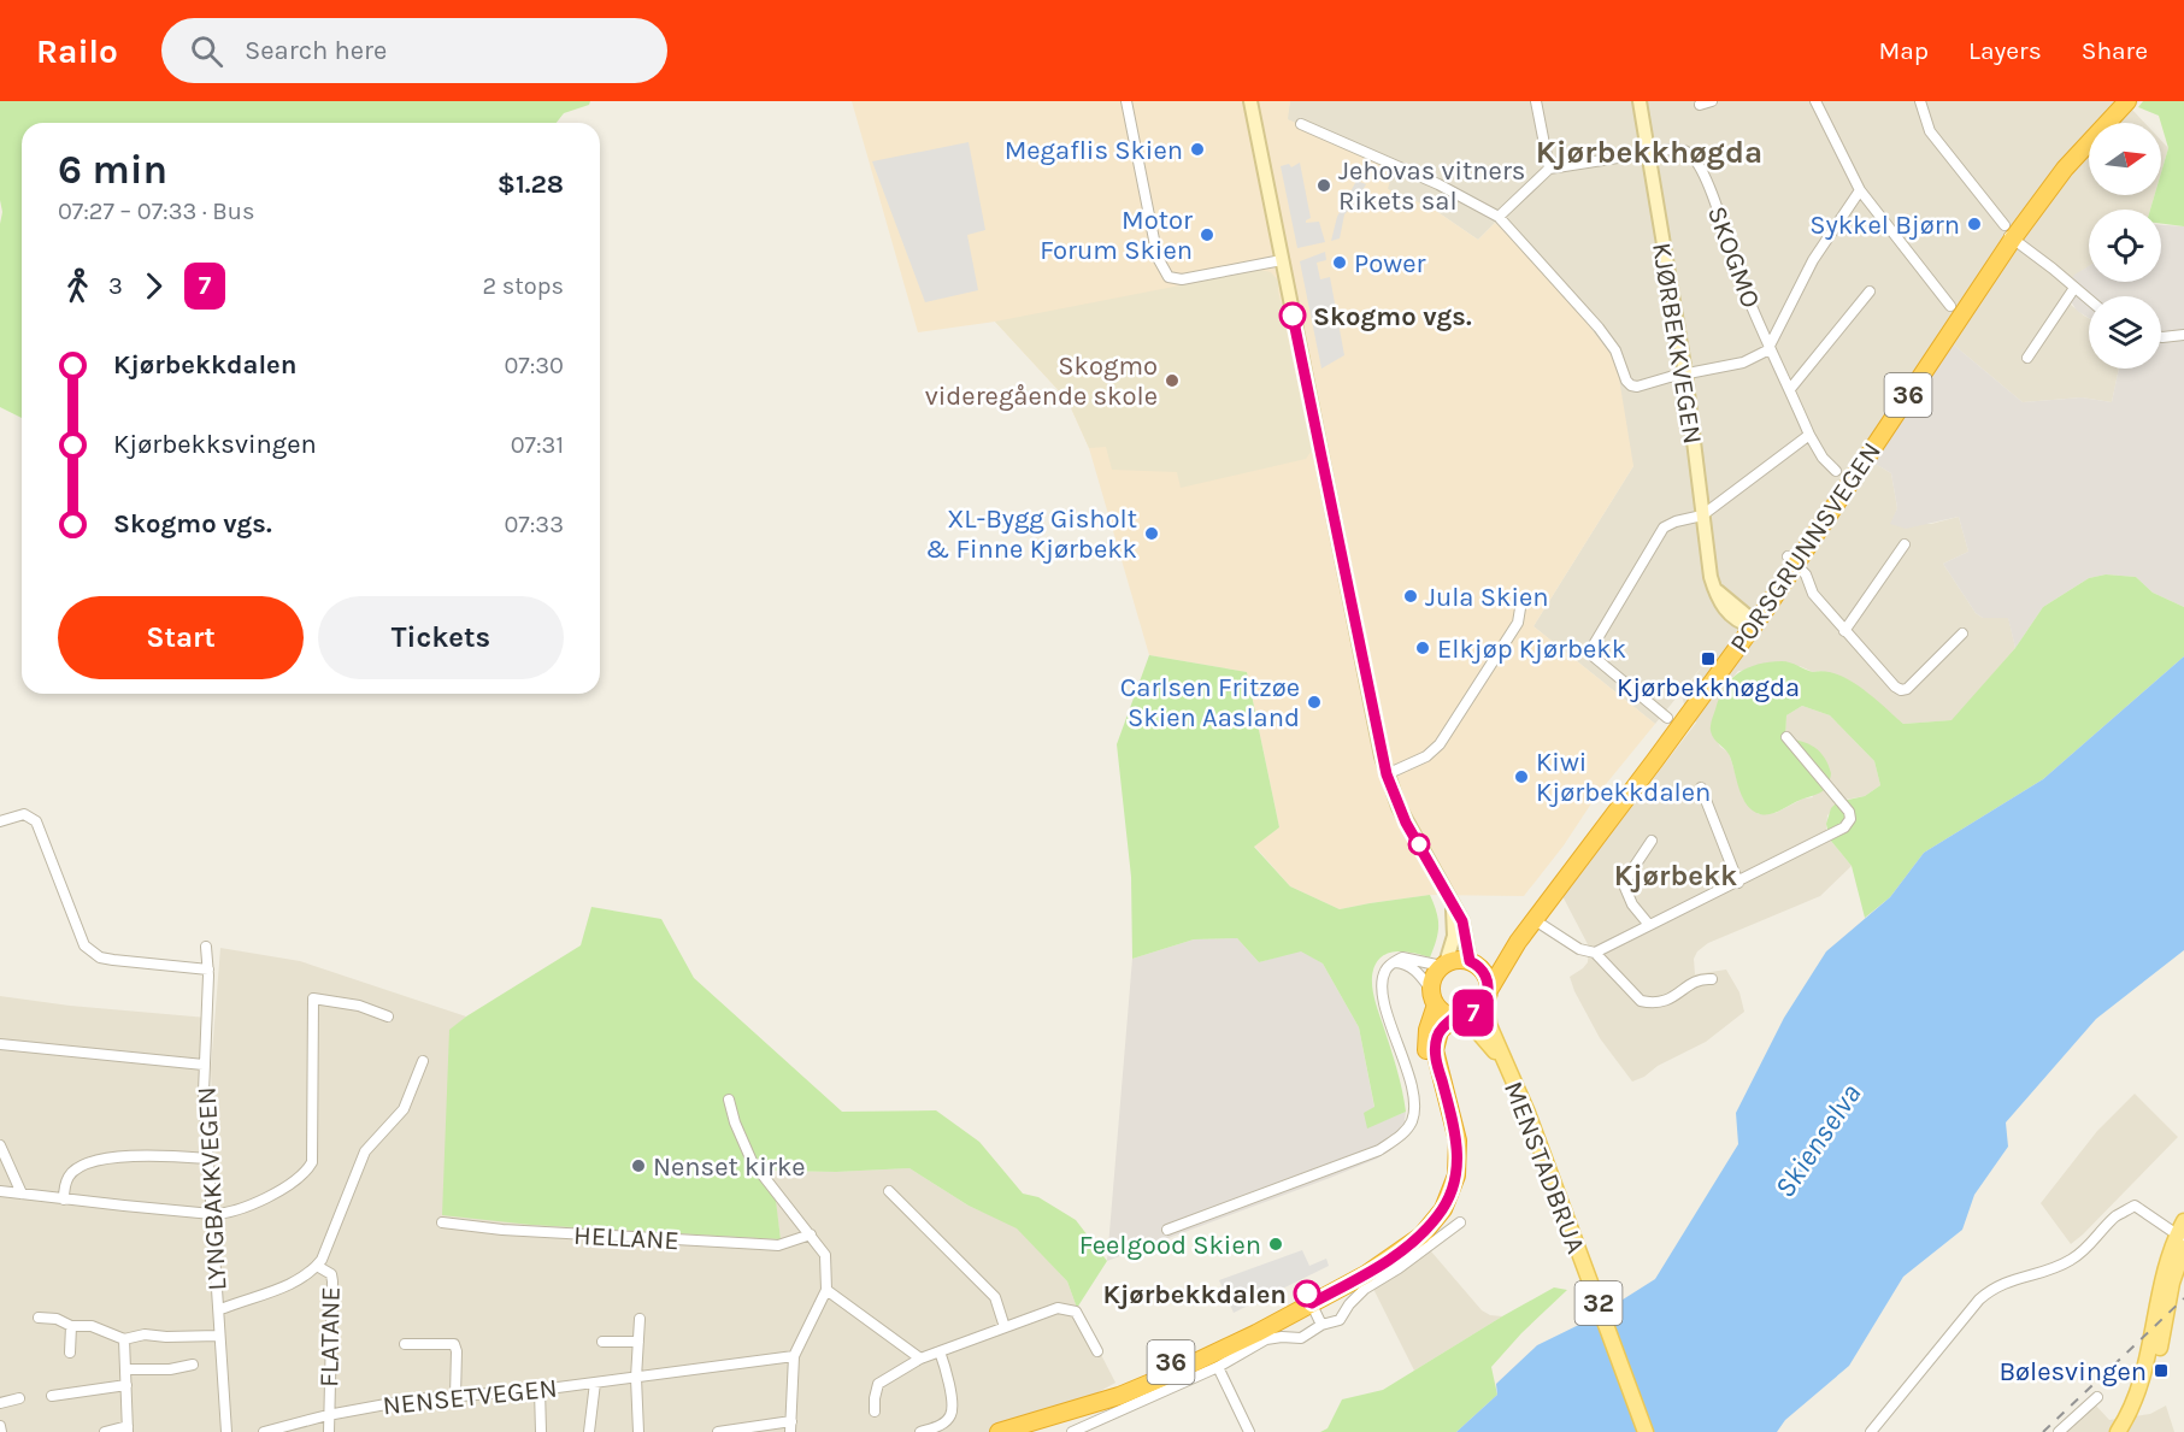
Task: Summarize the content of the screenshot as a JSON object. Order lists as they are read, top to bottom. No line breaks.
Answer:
{"streets":{"highway":["36","PORSGRUNNSVEGEN"],"main road":["MENSTADBRUA","32"],"street":["SKOGMO","KJØRBEKKVEGEN","LYNGBAKKVEGEN","HELLANE","FLATANE","NENSETVEGEN"]},"crossings":[["SKOGMO","KJØRBEKKVEGEN"],["KJØRBEKKVEGEN","PORSGRUNNSVEGEN"],["36","PORSGRUNNSVEGEN"],["36","MENSTADBRUA"],["PORSGRUNNSVEGEN","MENSTADBRUA"],["FLATANE","NENSETVEGEN"]],"districts":["Kjørbekkhøgda","Kjørbekk"],"water":["Skienselva"],"places":{"other":["Megaflis Skien","Jehovas vitners Rikets sal","Sykkel Bjørn","Motor Forum Skien","Power","Skogmo vgs.","Skogmo videregående skole","XL-Bygg Gisholt & Finne Kjørbekk","Jula Skien","Elkjøp Kjørbekk","Carlsen Fritzøe Skien Aasland","Kiwi Kjørbekkdalen","Nenset kirke","Feelgood Skien","Kjørbekkdalen"],"transit":["Kjørbekkhøgda","Bølesvingen"]},"lines":["bus line 7"],"north":"right","page":{"header":"Railo","search":"Search here","nav":["Map","Layers","Share"],"on_map":"7","heading":["6 min","07:27 – 07:33 · Bus","$1.28"],"legs":["3","7","2 stops"],"list":[{"name":"Kjørbekkdalen","value":"07:30"},{"name":"Kjørbekksvingen","value":"07:31"},{"name":"Skogmo vgs.","value":"07:33"}],"buttons":["Start","Tickets"]}}
